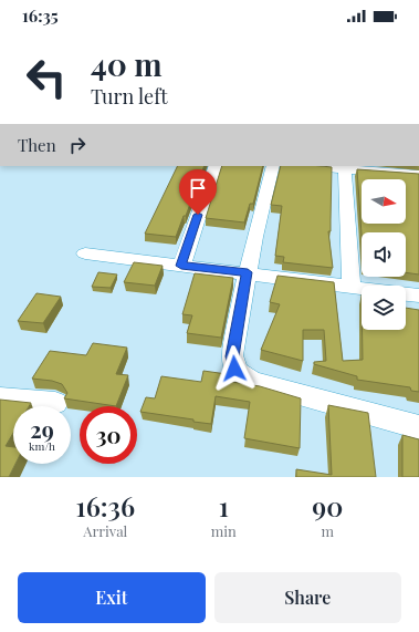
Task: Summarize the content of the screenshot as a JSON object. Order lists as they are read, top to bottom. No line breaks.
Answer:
{"north":"right","page":{"status":"16:35","turn":["40 m","Turn left"],"then":"Then","speed":"29 km/h","limit":"30","eta":["16:36","Arrival","1","min","90","m"],"buttons":["Exit","Share"]}}
